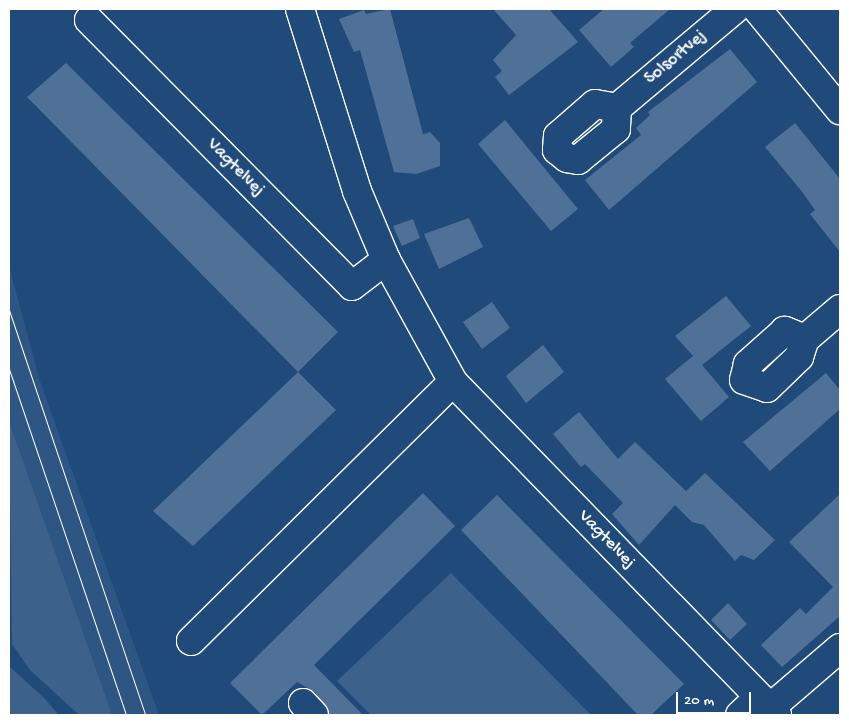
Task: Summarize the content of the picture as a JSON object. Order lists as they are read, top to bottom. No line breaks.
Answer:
{"streets":{"street":["Solsortvej","Vagtelvej"]},"scale_bar":"20 m"}
